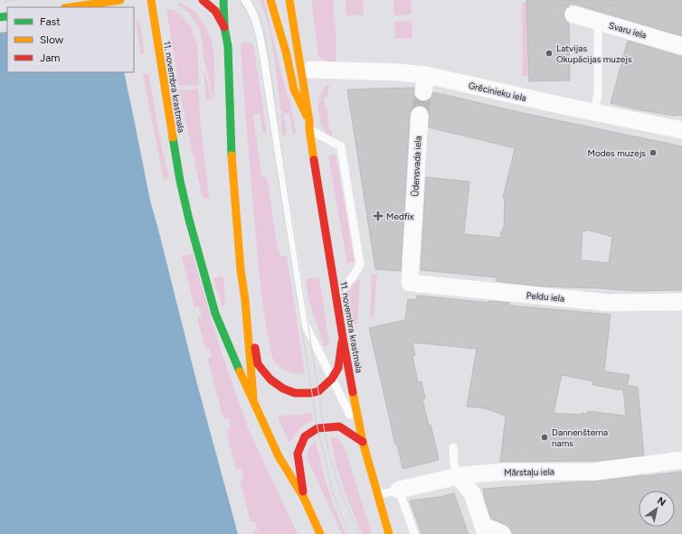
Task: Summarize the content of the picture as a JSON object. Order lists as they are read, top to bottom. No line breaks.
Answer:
{"streets":{"main road":["11. novembra krastmala"],"street":["Svaru iela","Grēcinieku iela","Ūdensvada iela","Peldu iela","Mārstaļu iela"]},"crossings":[["11. novembra krastmala","Mārstaļu iela"],["Ūdensvada iela","Peldu iela"]],"places":{"other":["Latvijas Okupācijas muzejs","Modes muzejs","Dannenšterna nams"],"health":["Medfix"]},"legend":["Fast","Slow","Jam"],"north":"top right"}
